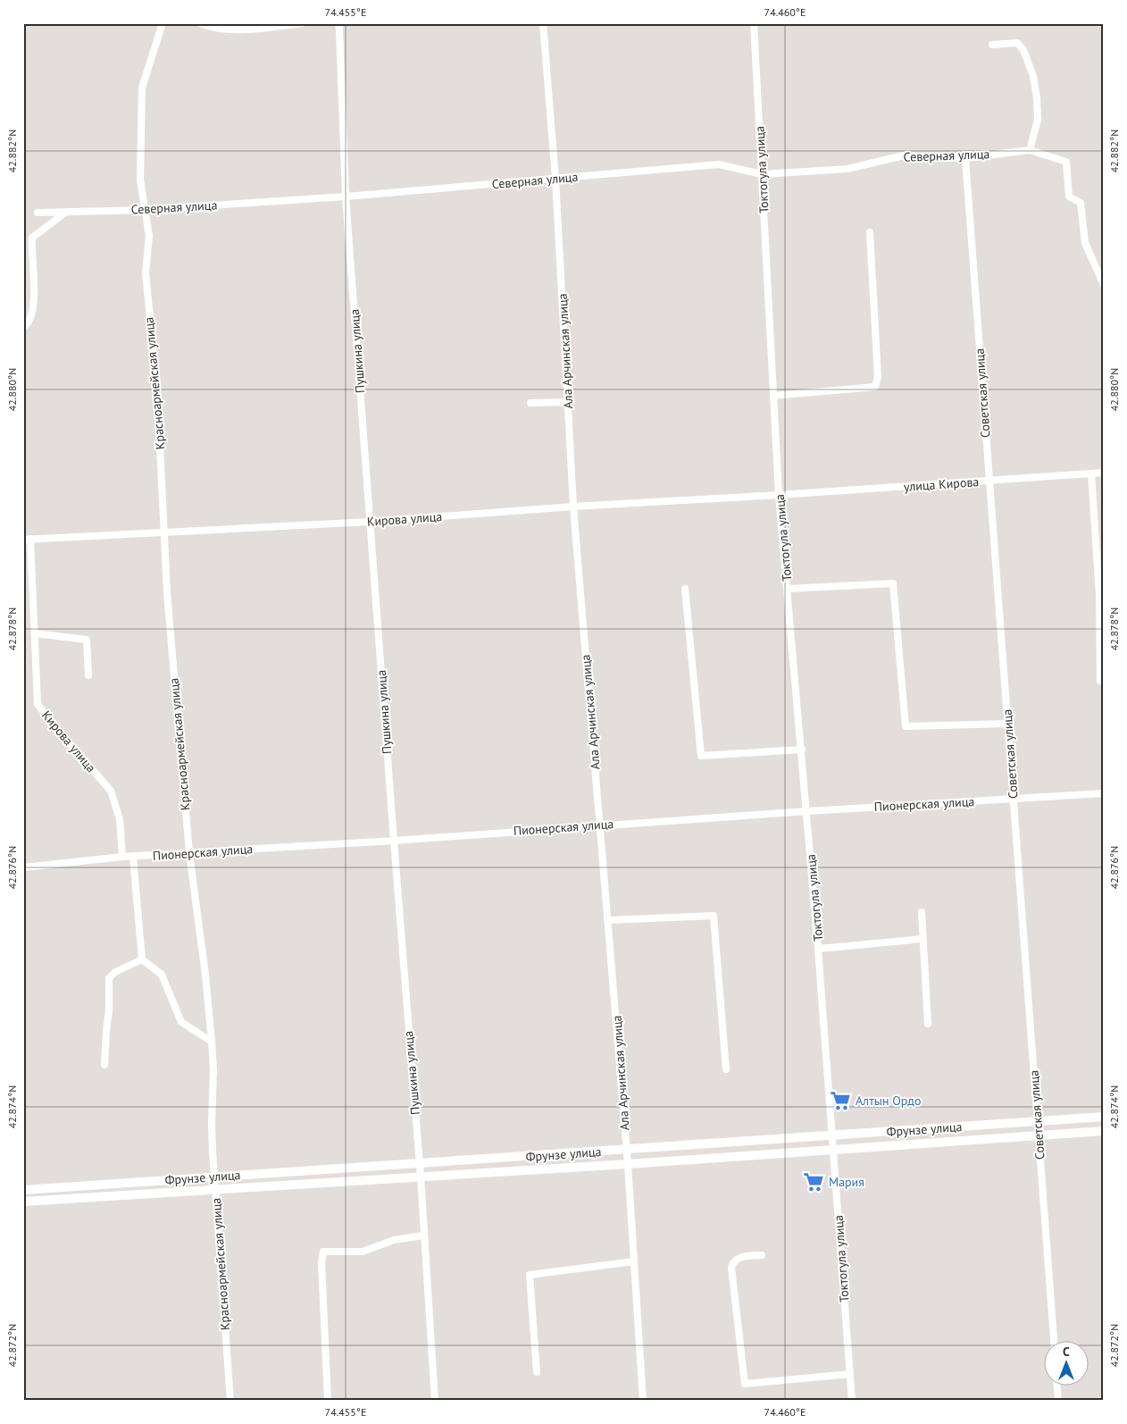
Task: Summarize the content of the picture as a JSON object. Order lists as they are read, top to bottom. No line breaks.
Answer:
{"streets":{"main road":["Фрунзе улица"],"street":["Северная улица","Токтогула улица","Пушкина улица","Ала Арчинская улица","Красноармейская улица","Советская улица","улица Кирова","Кирова улица","Пионерская улица"]},"crossings":[["Северная улица","Токтогула улица"],["Северная улица","Пушкина улица"],["Северная улица","Ала Арчинская улица"],["Северная улица","Красноармейская улица"],["Северная улица","Советская улица"],["Токтогула улица","улица Кирова"],["Токтогула улица","Кирова улица"],["Токтогула улица","Пионерская улица"],["Токтогула улица","Фрунзе улица"],["Пушкина улица","Кирова улица"],["Пушкина улица","Пионерская улица"],["Пушкина улица","Фрунзе улица"],["Ала Арчинская улица","Кирова улица"],["Ала Арчинская улица","Пионерская улица"],["Ала Арчинская улица","Фрунзе улица"],["Красноармейская улица","Кирова улица"],["Красноармейская улица","Пионерская улица"],["Красноармейская улица","Фрунзе улица"],["Советская улица","улица Кирова"],["Советская улица","Пионерская улица"],["Советская улица","Фрунзе улица"],["улица Кирова","Кирова улица"],["Кирова улица","Пионерская улица"]],"places":{"supermarket":["Алтын Ордо","Мария"]},"north":"top","coordinates":["74.455°E","74.460°E","42.882°N","42.880°N","42.878°N","42.876°N","42.874°N","42.872°N"]}
